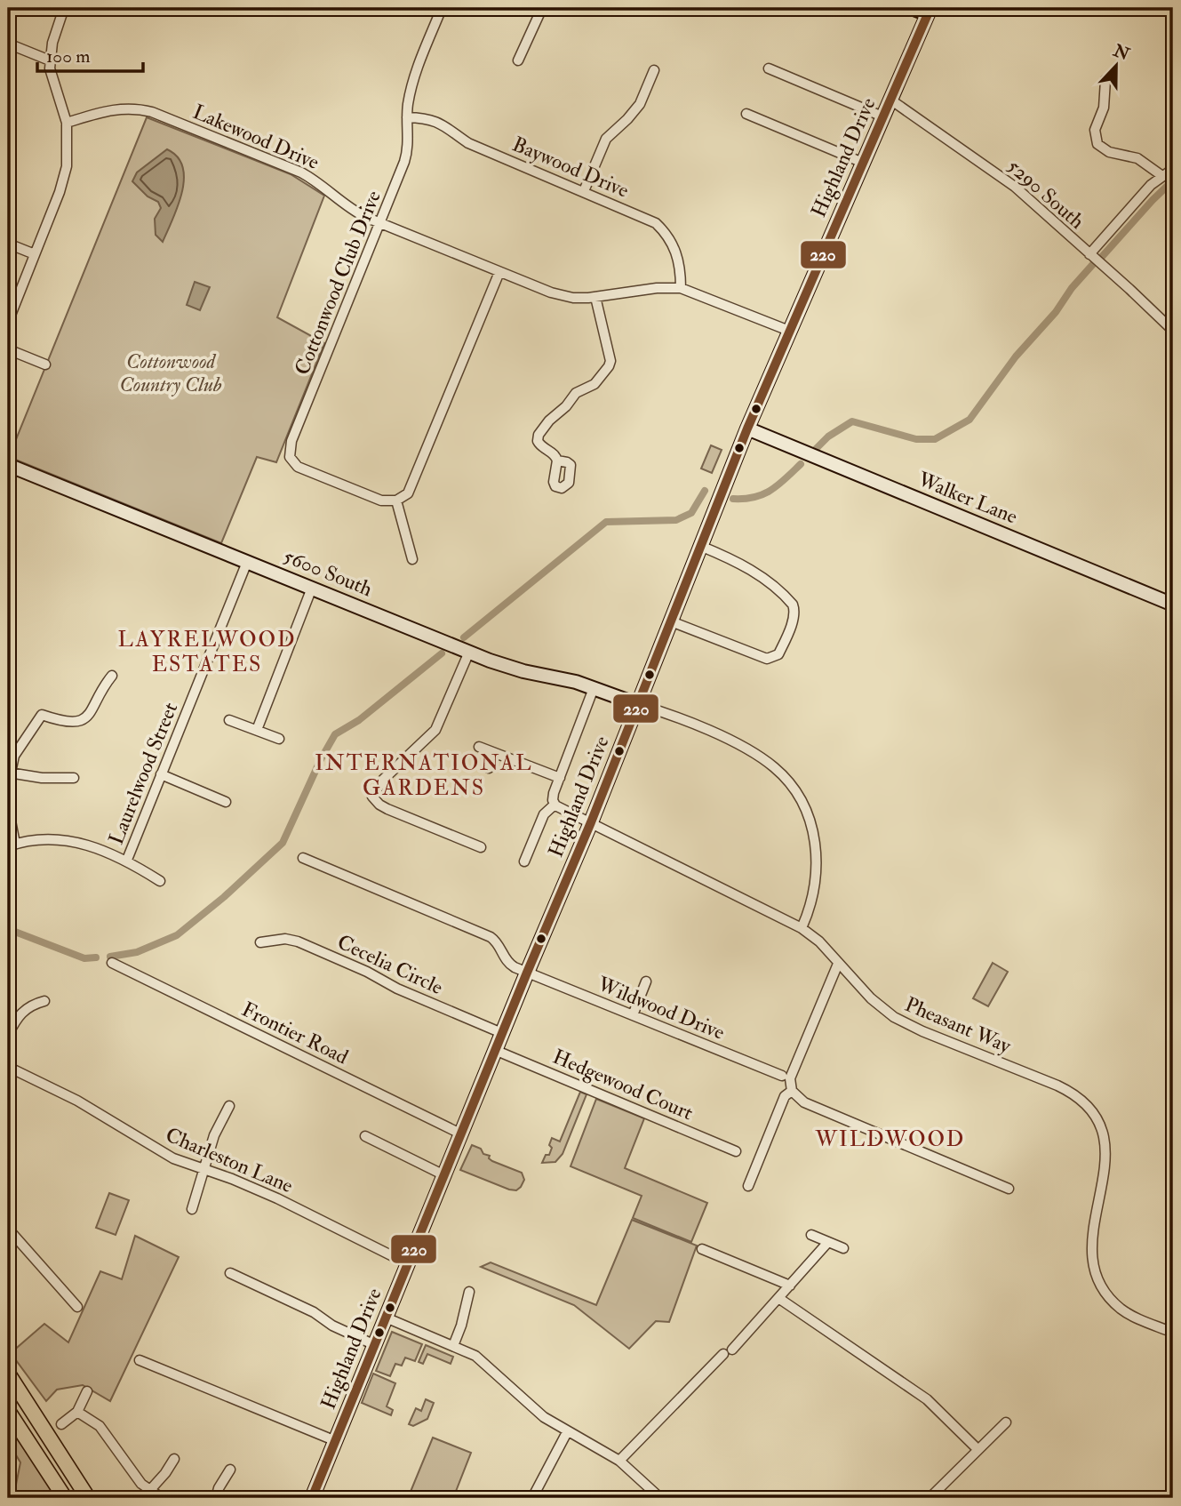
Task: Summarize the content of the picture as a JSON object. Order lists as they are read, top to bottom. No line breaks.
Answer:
{"streets":{"main road":["Highland Drive","Walker Lane","5600 South"],"street":["Lakewood Drive","Baywood Drive","5290 South","Cottonwood Club Drive","Laurelwood Street","Cecelia Circle","Wildwood Drive","Pheasant Way","Frontier Road","Hedgewood Court","Charleston Lane"]},"crossings":[["Lakewood Drive","Highland Drive"],["Lakewood Drive","Baywood Drive"],["Lakewood Drive","Cottonwood Club Drive"],["Highland Drive","5290 South"],["Highland Drive","Walker Lane"],["Highland Drive","5600 South"],["Highland Drive","Cecelia Circle"],["Highland Drive","Wildwood Drive"],["Highland Drive","Pheasant Way"],["Highland Drive","Frontier Road"],["Highland Drive","Hedgewood Court"],["Highland Drive","Charleston Lane"],["Baywood Drive","Cottonwood Club Drive"],["5600 South","Laurelwood Street"]],"districts":["LAYRELWOOD ESTATES","INTERNATIONAL GARDENS","WILDWOOD"],"parks":["Cottonwood Country Club"],"lines":["transit line 220"],"scale_bar":"100 m","north":"top"}
